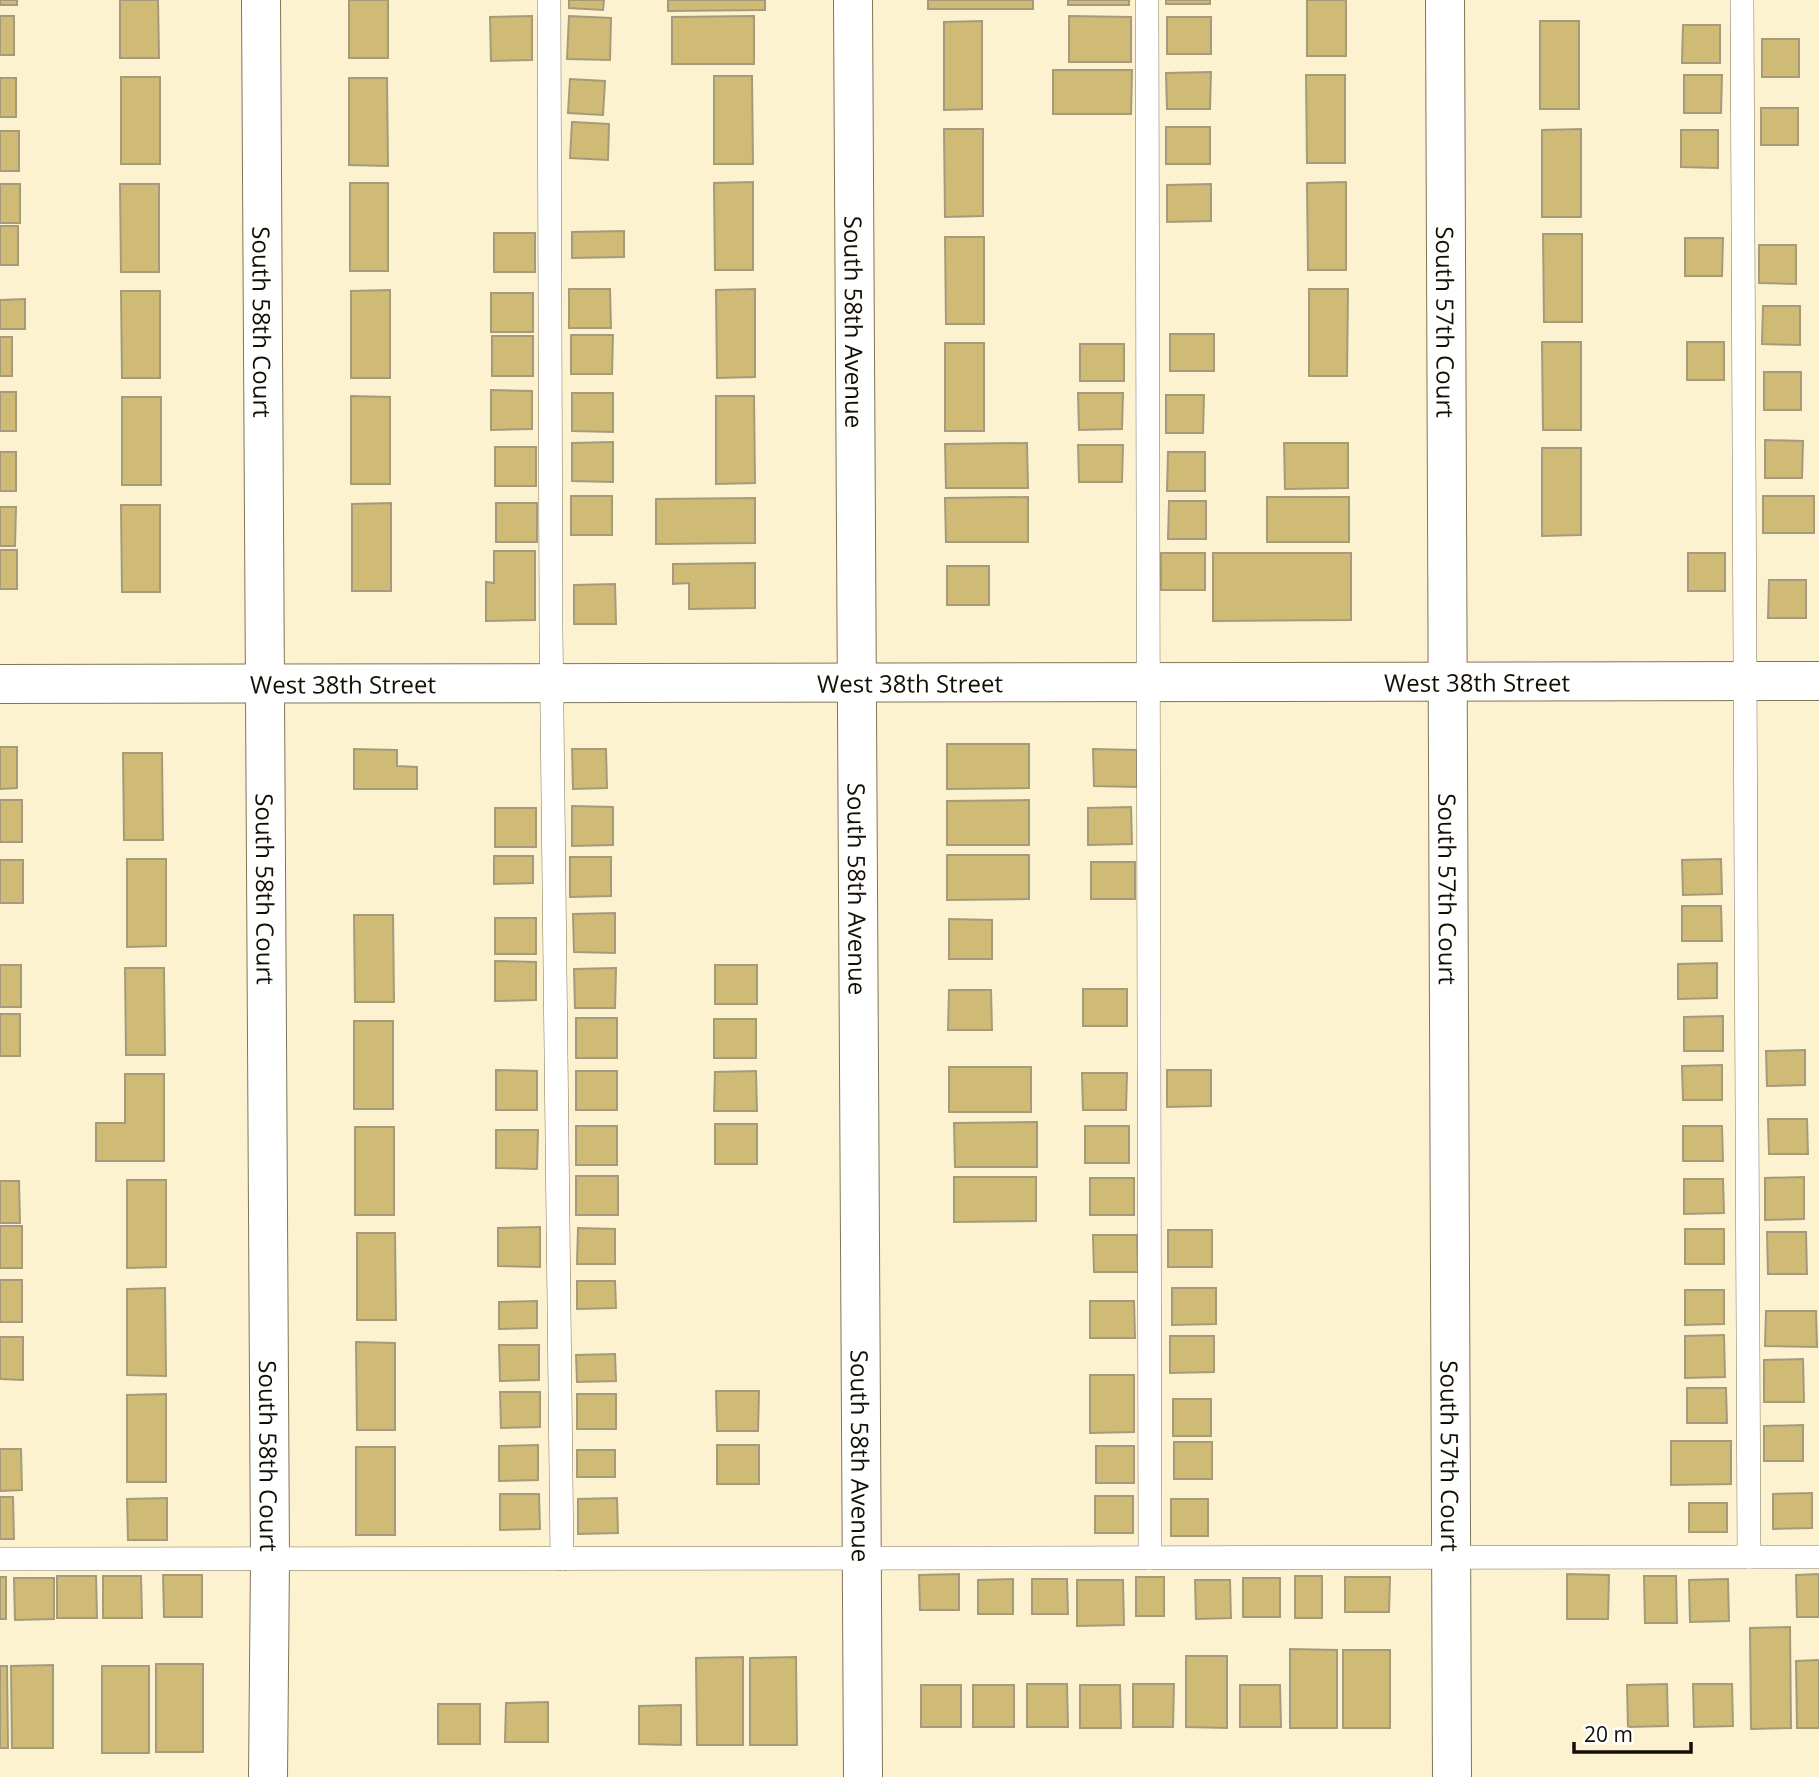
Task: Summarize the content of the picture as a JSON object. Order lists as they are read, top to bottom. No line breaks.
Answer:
{"streets":{"street":["South 58th Court","South 58th Avenue","South 57th Court","West 38th Street"]},"crossings":[["South 58th Court","West 38th Street"],["South 58th Avenue","West 38th Street"],["South 57th Court","West 38th Street"]],"scale_bar":"20 m"}
